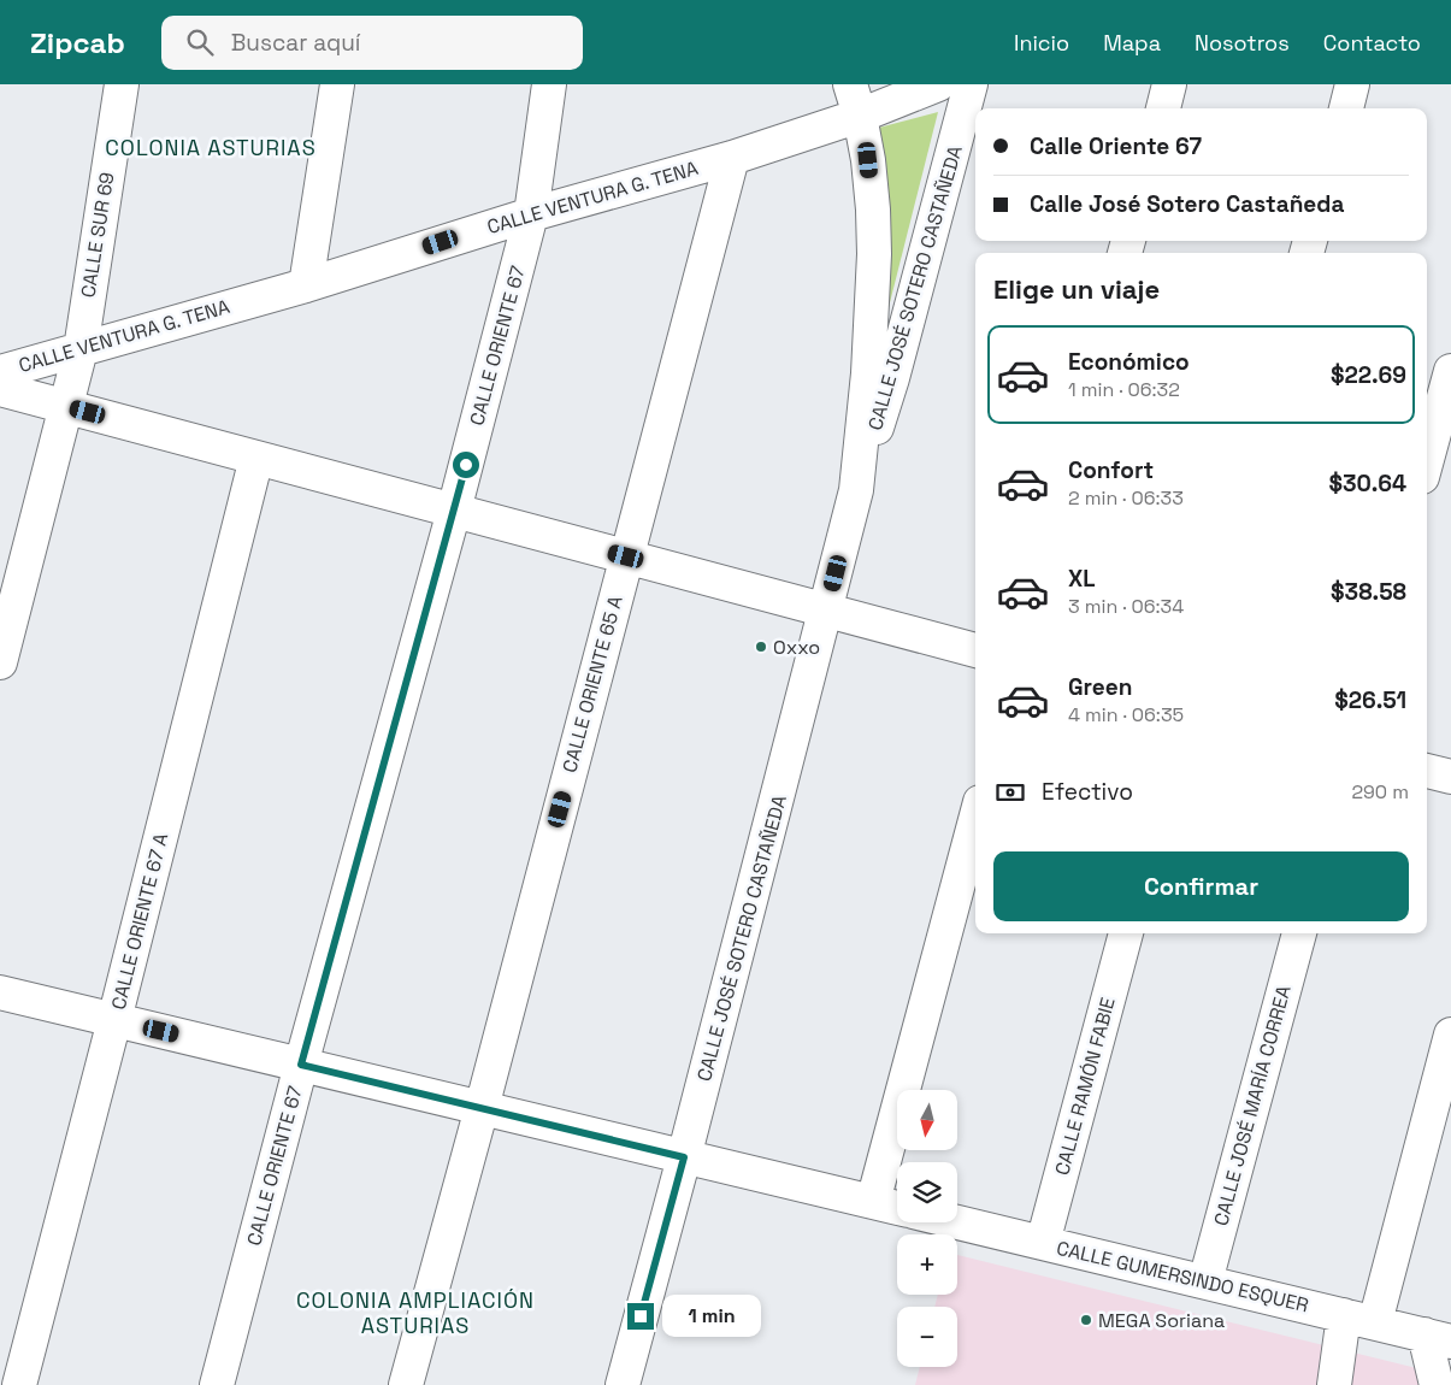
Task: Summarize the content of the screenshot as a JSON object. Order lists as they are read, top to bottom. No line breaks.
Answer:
{"streets":{"street":["CALLE VENTURA G. TENA","CALLE SUR 69","CALLE JOSÉ SOTERO CASTAÑEDA","CALLE ORIENTE 67","CALLE ORIENTE 65 A","CALLE ORIENTE 67 A","CALLE RAMÓN FABIE","CALLE JOSÉ MARÍA CORREA","CALLE GUMERSINDO ESQUER"]},"crossings":[["CALLE VENTURA G. TENA","CALLE SUR 69"],["CALLE VENTURA G. TENA","CALLE JOSÉ SOTERO CASTAÑEDA"],["CALLE VENTURA G. TENA","CALLE ORIENTE 67"],["CALLE VENTURA G. TENA","CALLE ORIENTE 65 A"],["CALLE RAMÓN FABIE","CALLE GUMERSINDO ESQUER"],["CALLE JOSÉ MARÍA CORREA","CALLE GUMERSINDO ESQUER"]],"districts":["COLONIA ASTURIAS","COLONIA AMPLIACIÓN ASTURIAS"],"places":["Oxxo","MEGA Soriana"],"north":"bottom","page":{"header":"Zipcab","search":"Buscar aquí","nav":["Inicio","Mapa","Nosotros","Contacto"],"banner":["Calle Oriente 67","Calle José Sotero Castañeda"],"heading":"Elige un viaje","list":[{"name":"Económico","note":"1 min · 06:32","value":"$22.69"},{"name":"Confort","note":"2 min · 06:33","value":"$30.64"},{"name":"XL","note":"3 min · 06:34","value":"$38.58"},{"name":"Green","note":"4 min · 06:35","value":"$26.51"}],"pay":["Efectivo","290 m"],"buttons":"Confirmar","map_buttons":["+","−"],"bubble":"1 min"}}
